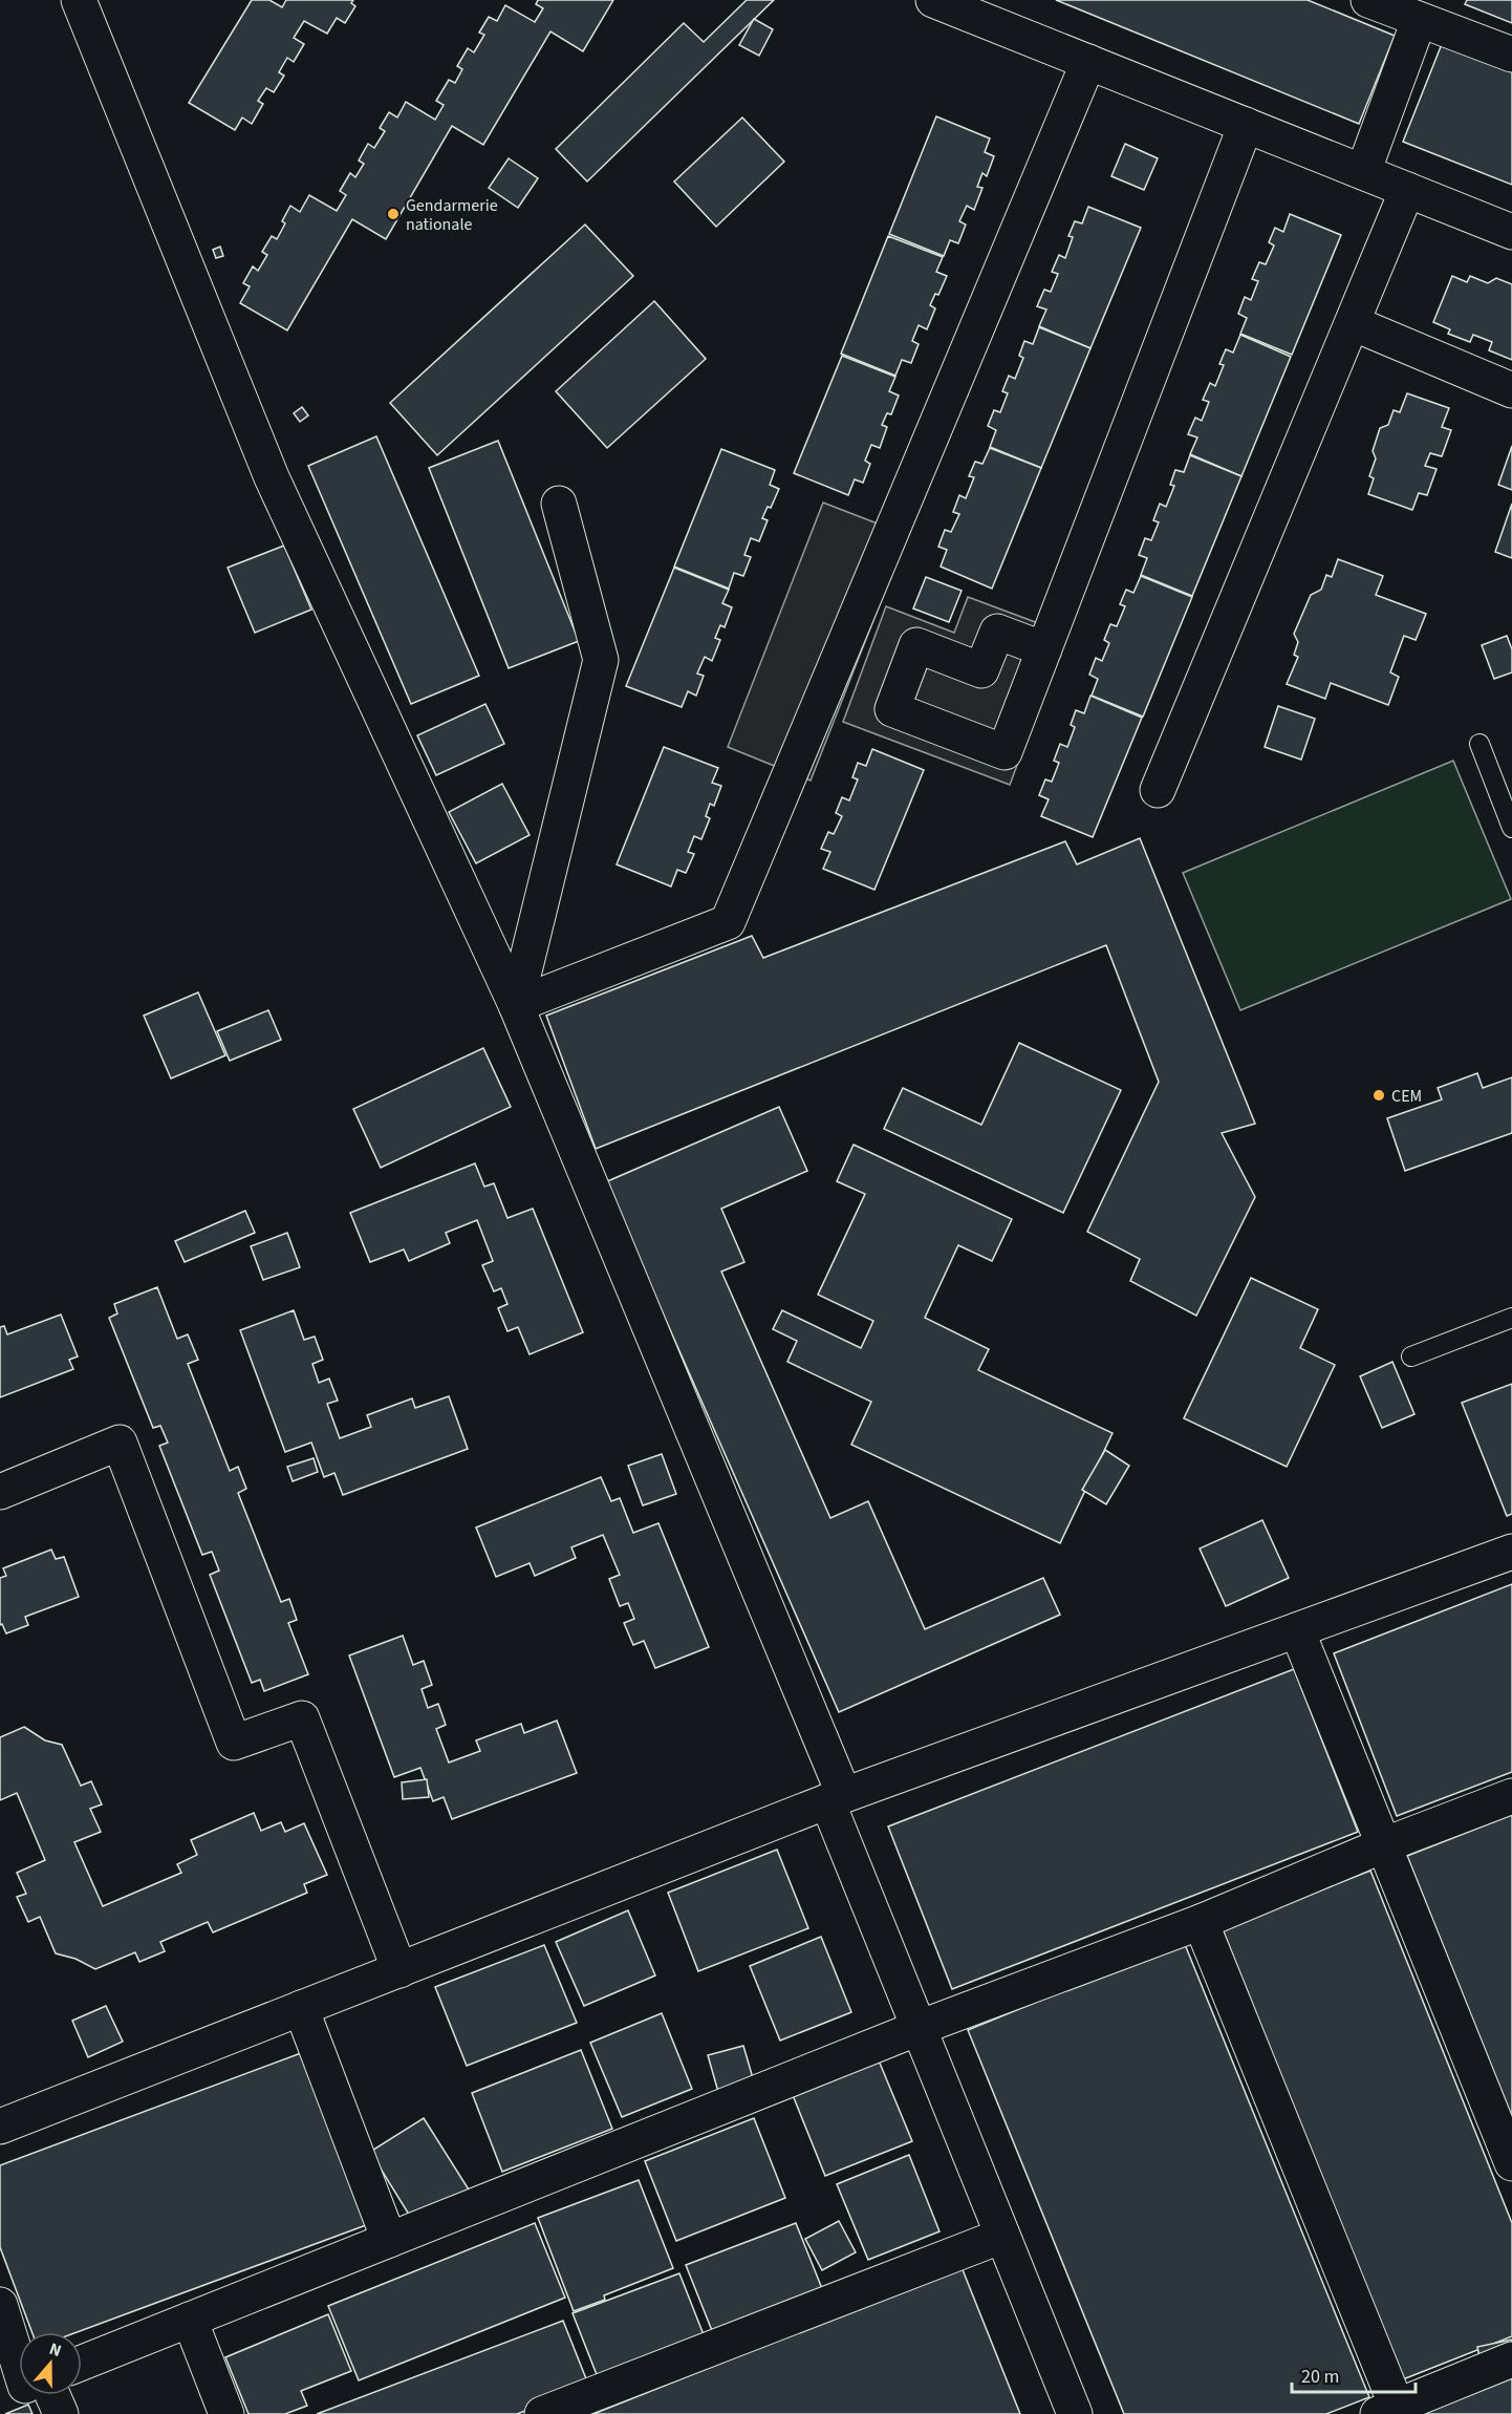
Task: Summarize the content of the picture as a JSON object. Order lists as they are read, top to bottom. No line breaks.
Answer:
{"places":["Gendarmerie nationale","CEM"],"scale_bar":"20 m","north":"top"}
